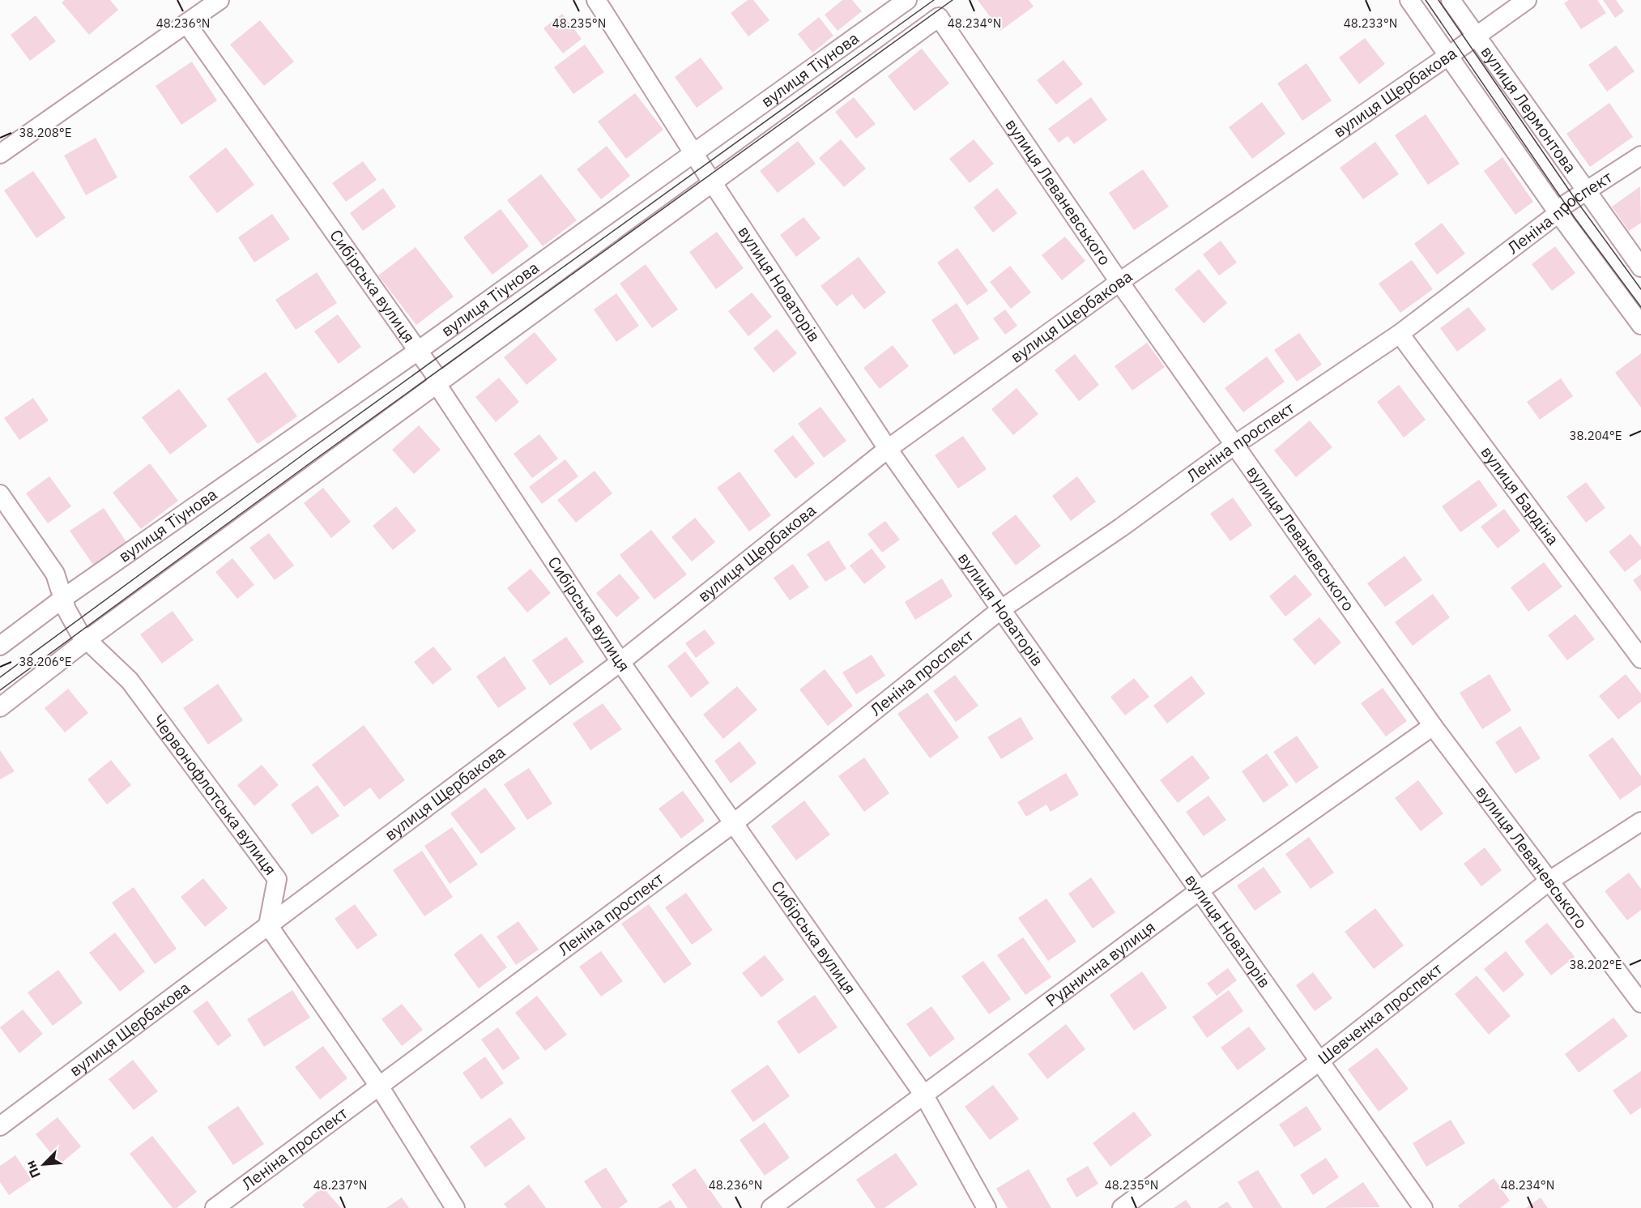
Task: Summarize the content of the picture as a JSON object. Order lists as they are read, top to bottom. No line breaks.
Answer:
{"streets":{"street":["вулиця Тіунова","вулиця Щербакова","вулиця Лермонтова","вулиця Леваневського","Леніна проспект","вулиця Новаторів","Сибірська вулиця","вулиця Бардіна","Червонофлотська вулиця","Руднична вулиця","Шевченка проспект"]},"crossings":[["вулиця Тіунова","вулиця Новаторів"],["вулиця Тіунова","Сибірська вулиця"],["вулиця Тіунова","Червонофлотська вулиця"],["вулиця Щербакова","вулиця Лермонтова"],["вулиця Щербакова","вулиця Леваневського"],["вулиця Щербакова","вулиця Новаторів"],["вулиця Щербакова","Сибірська вулиця"],["вулиця Щербакова","Червонофлотська вулиця"],["вулиця Лермонтова","Леніна проспект"],["вулиця Леваневського","Леніна проспект"],["вулиця Леваневського","вулиця Новаторів"],["вулиця Леваневського","Руднична вулиця"],["вулиця Леваневського","Шевченка проспект"],["Леніна проспект","вулиця Новаторів"],["Леніна проспект","Сибірська вулиця"],["Леніна проспект","вулиця Бардіна"],["вулиця Новаторів","Руднична вулиця"],["вулиця Новаторів","Шевченка проспект"],["Сибірська вулиця","Руднична вулиця"]],"north":"bottom left","coordinates":["48.233°N","48.236°N","48.235°N","48.234°N","38.208°E","38.204°E","38.206°E","38.202°E","48.237°N"]}
